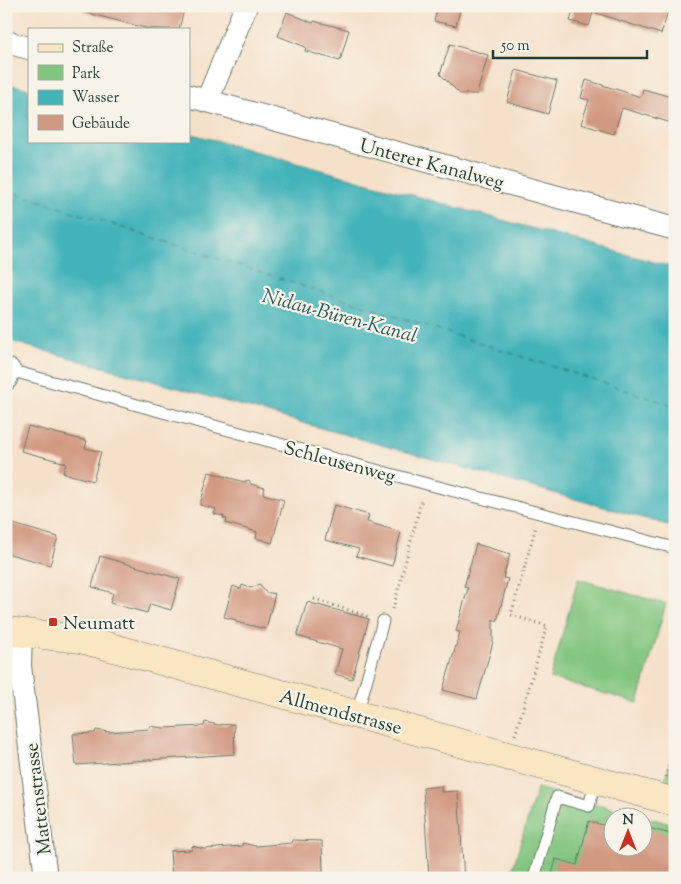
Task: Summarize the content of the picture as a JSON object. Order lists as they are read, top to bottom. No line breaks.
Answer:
{"streets":{"main road":["Allmendstrasse"],"street":["Unterer Kanalweg","Mattenstrasse"],"lane":["Schleusenweg"]},"crossings":[["Allmendstrasse","Mattenstrasse"]],"water":["Nidau-Büren-Kanal"],"places":{"transit":["Neumatt"]},"legend":["Straße","Park","Wasser","Gebäude"],"scale_bar":"50 m","north":"top"}
